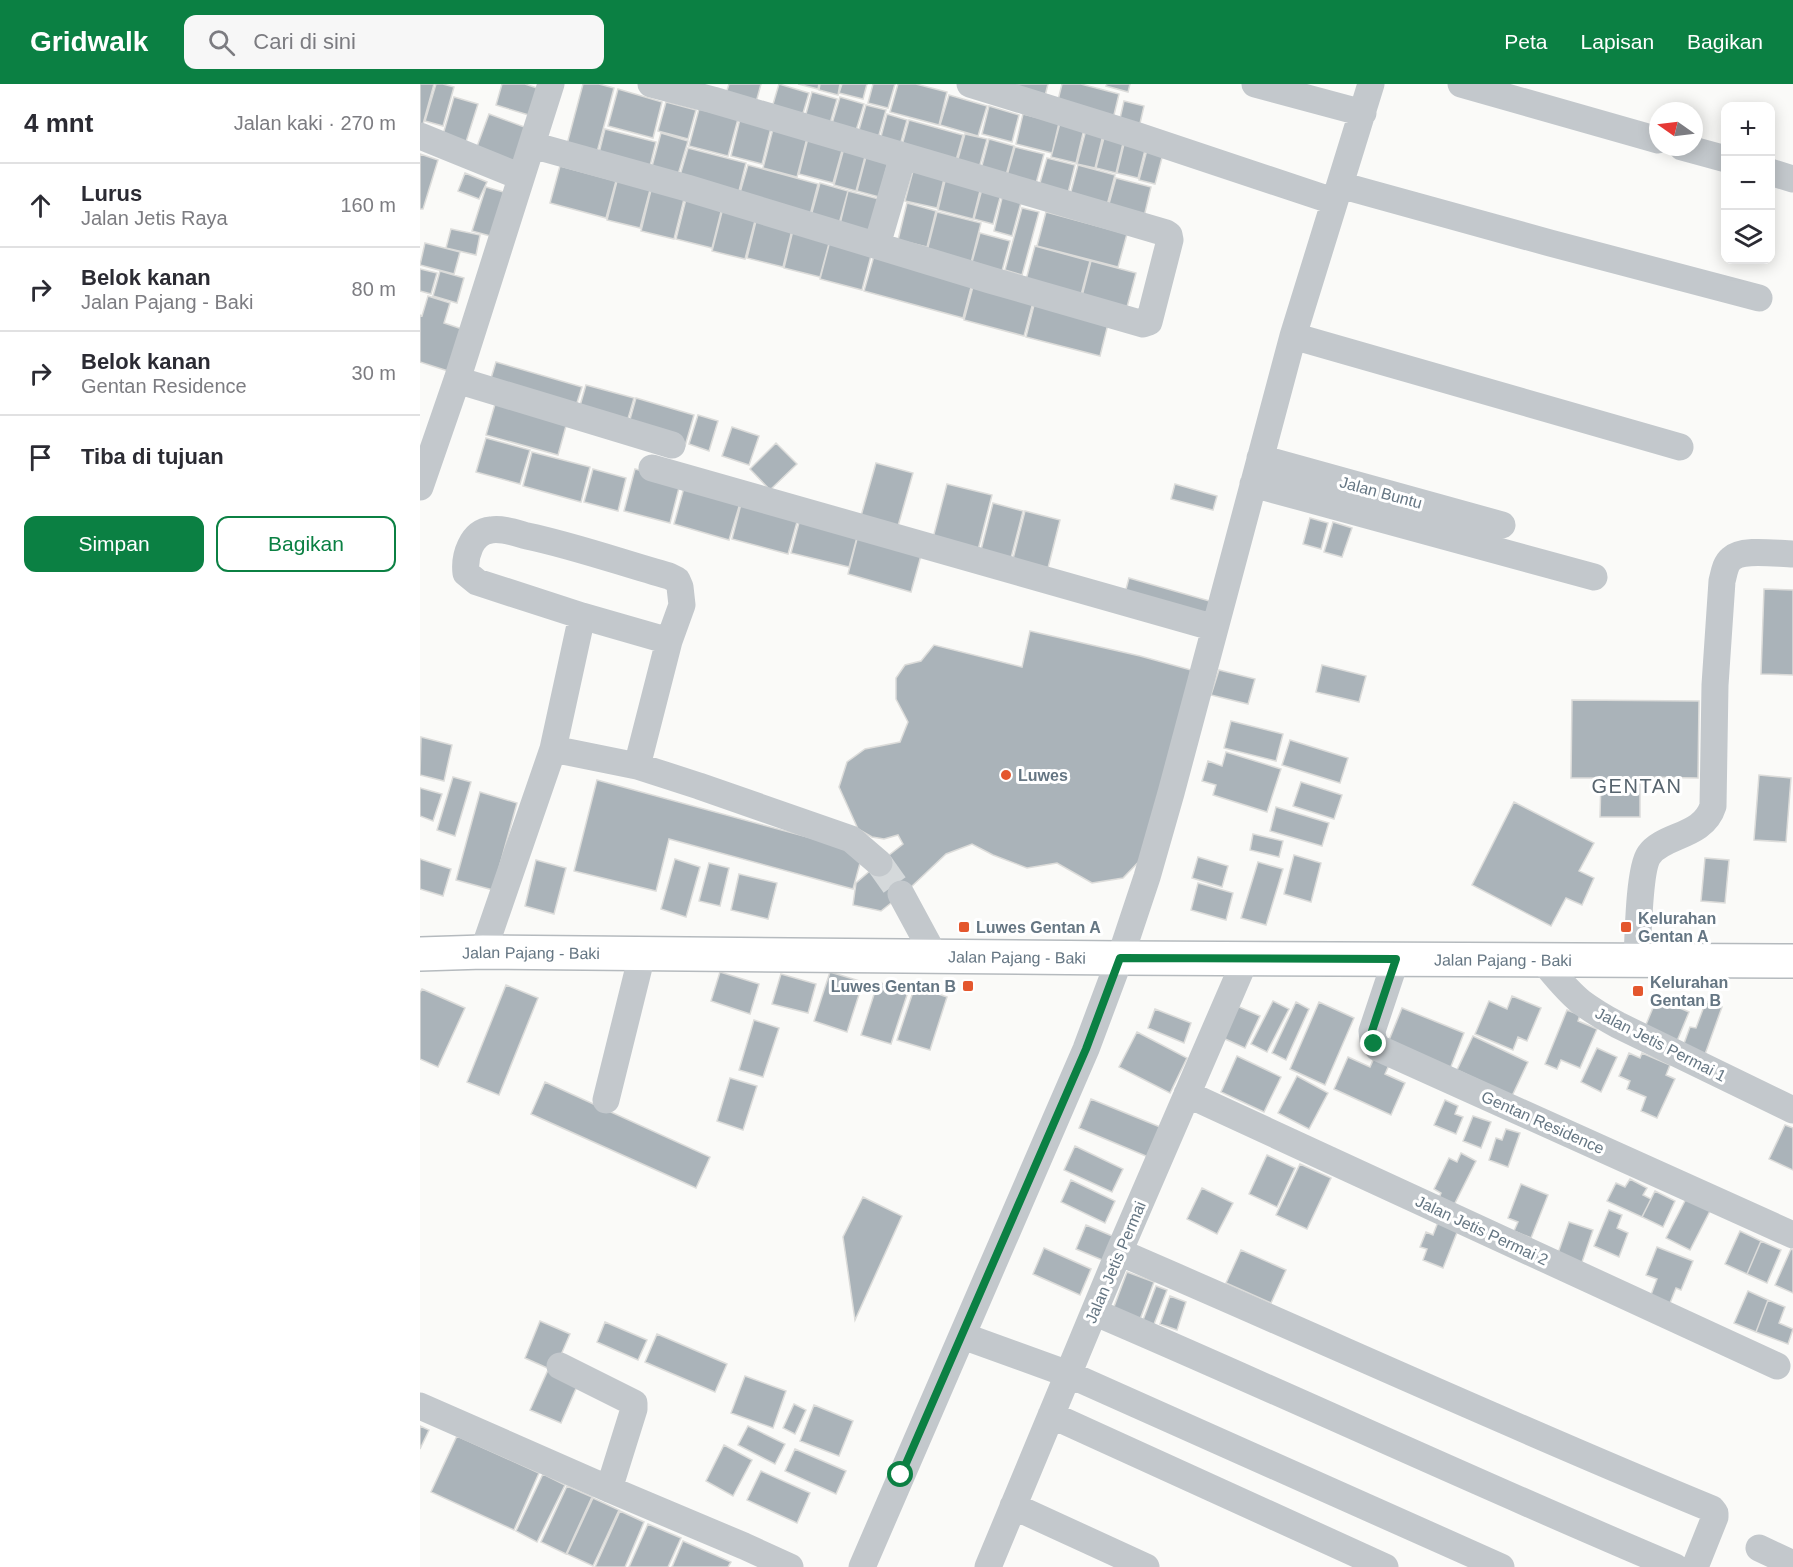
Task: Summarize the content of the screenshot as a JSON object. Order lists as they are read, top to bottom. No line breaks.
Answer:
{"streets":{"main road":["Jalan Pajang - Baki"],"street":["Jalan Buntu","Jalan Jetis Permai 1","Gentan Residence","Jalan Jetis Permai 2","Jalan Jetis Permai"]},"crossings":[["Jalan Pajang - Baki","Jalan Jetis Permai 1"],["Jalan Pajang - Baki","Gentan Residence"],["Jalan Pajang - Baki","Jalan Jetis Permai"],["Jalan Jetis Permai 2","Jalan Jetis Permai"]],"districts":["GENTAN"],"places":{"other":["Luwes"],"transit":["Luwes Gentan A","Kelurahan Gentan A","Luwes Gentan B","Kelurahan Gentan B"]},"north":"left","page":{"header":"Gridwalk","search":"Cari di sini","nav":["Peta","Lapisan","Bagikan"],"heading":["4 mnt","Jalan kaki · 270 m"],"map_buttons":["+","−"],"list":[["Lurus","Jalan Jetis Raya","160 m"],["Belok kanan","Jalan Pajang - Baki","80 m"],["Belok kanan","Gentan Residence","30 m"],"Tiba di tujuan"],"buttons":["Simpan","Bagikan"]}}
